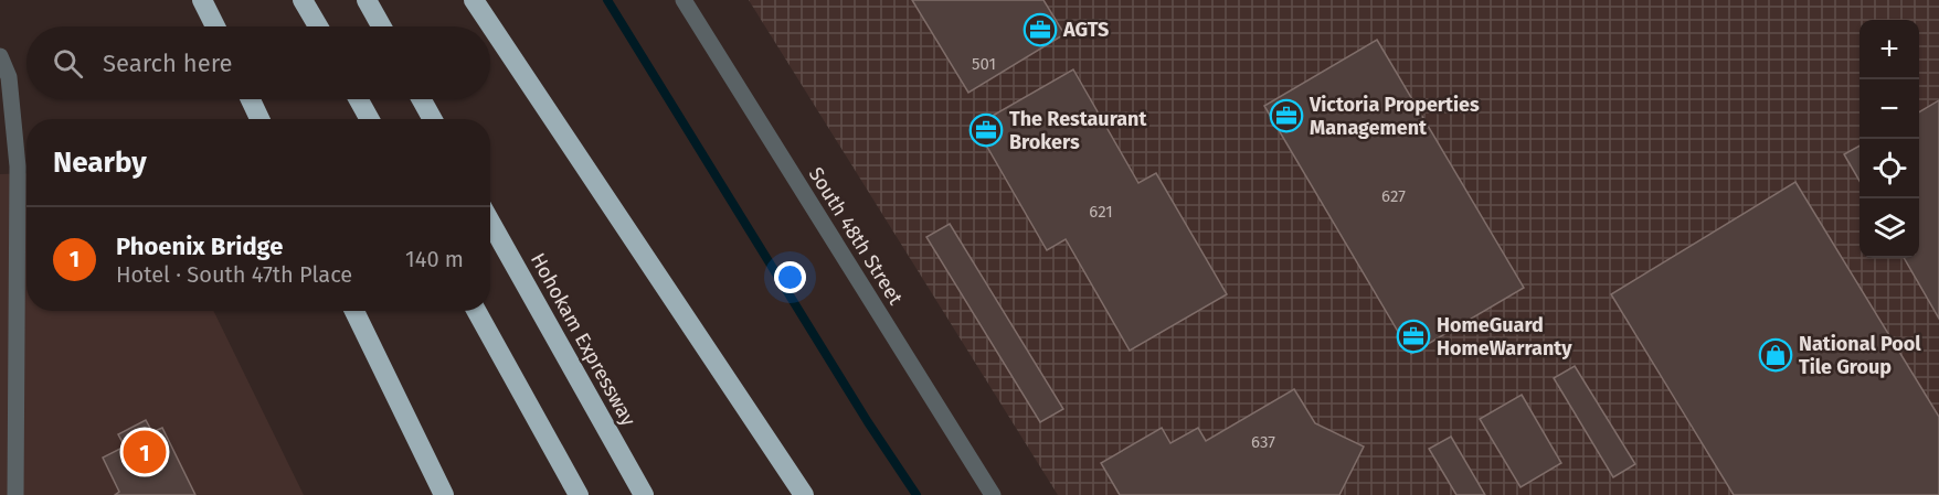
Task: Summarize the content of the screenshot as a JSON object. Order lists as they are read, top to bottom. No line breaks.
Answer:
{"streets":{"highway":["Hohokam Expressway"],"street":["South 48th Street"]},"places":{"office":["AGTS","Victoria Properties Management","The Restaurant Brokers","HomeGuard HomeWarranty"],"shop":["National Pool Tile Group"]},"house_numbers":["501","627","621","637"],"page":{"map_buttons":["+","−"],"search":"Search here","heading":"Nearby","list":[{"mark":"1","name":"Phoenix Bridge","note":"Hotel · South 47th Place","value":"140 m"}],"pins":"1"}}
